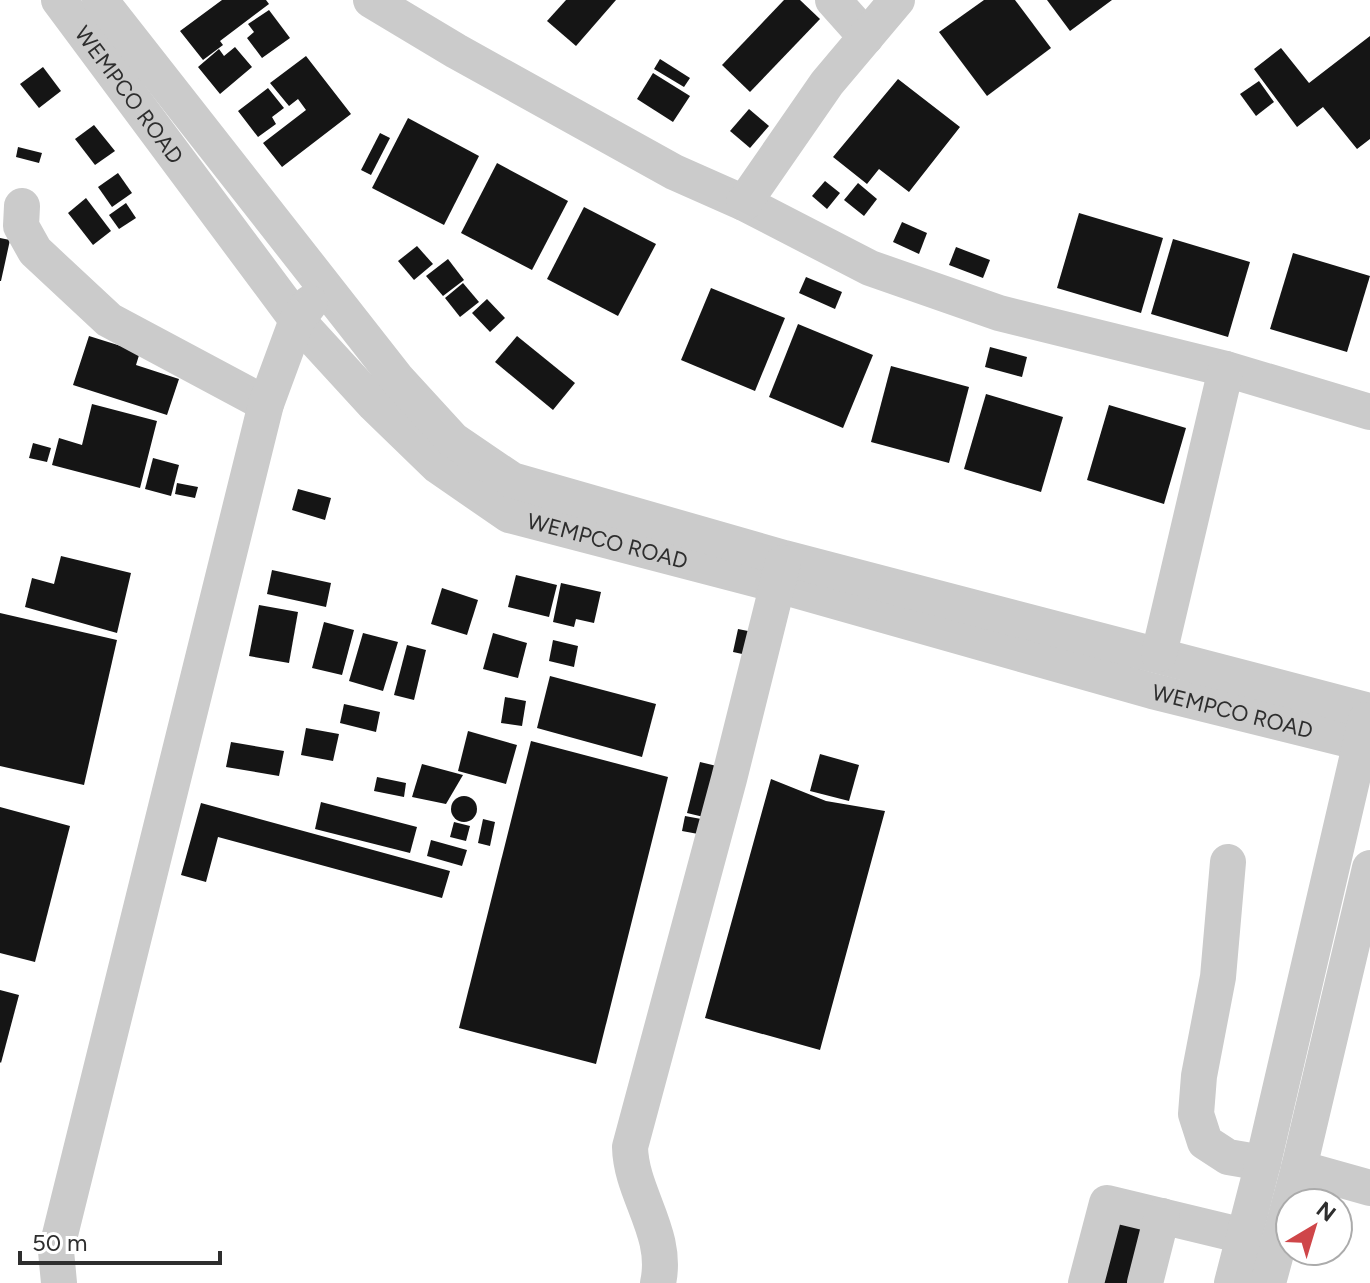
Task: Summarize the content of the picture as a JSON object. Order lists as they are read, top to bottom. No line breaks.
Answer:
{"streets":{"street":["WEMPCO ROAD"]},"scale_bar":"50 m","north":"top right"}
